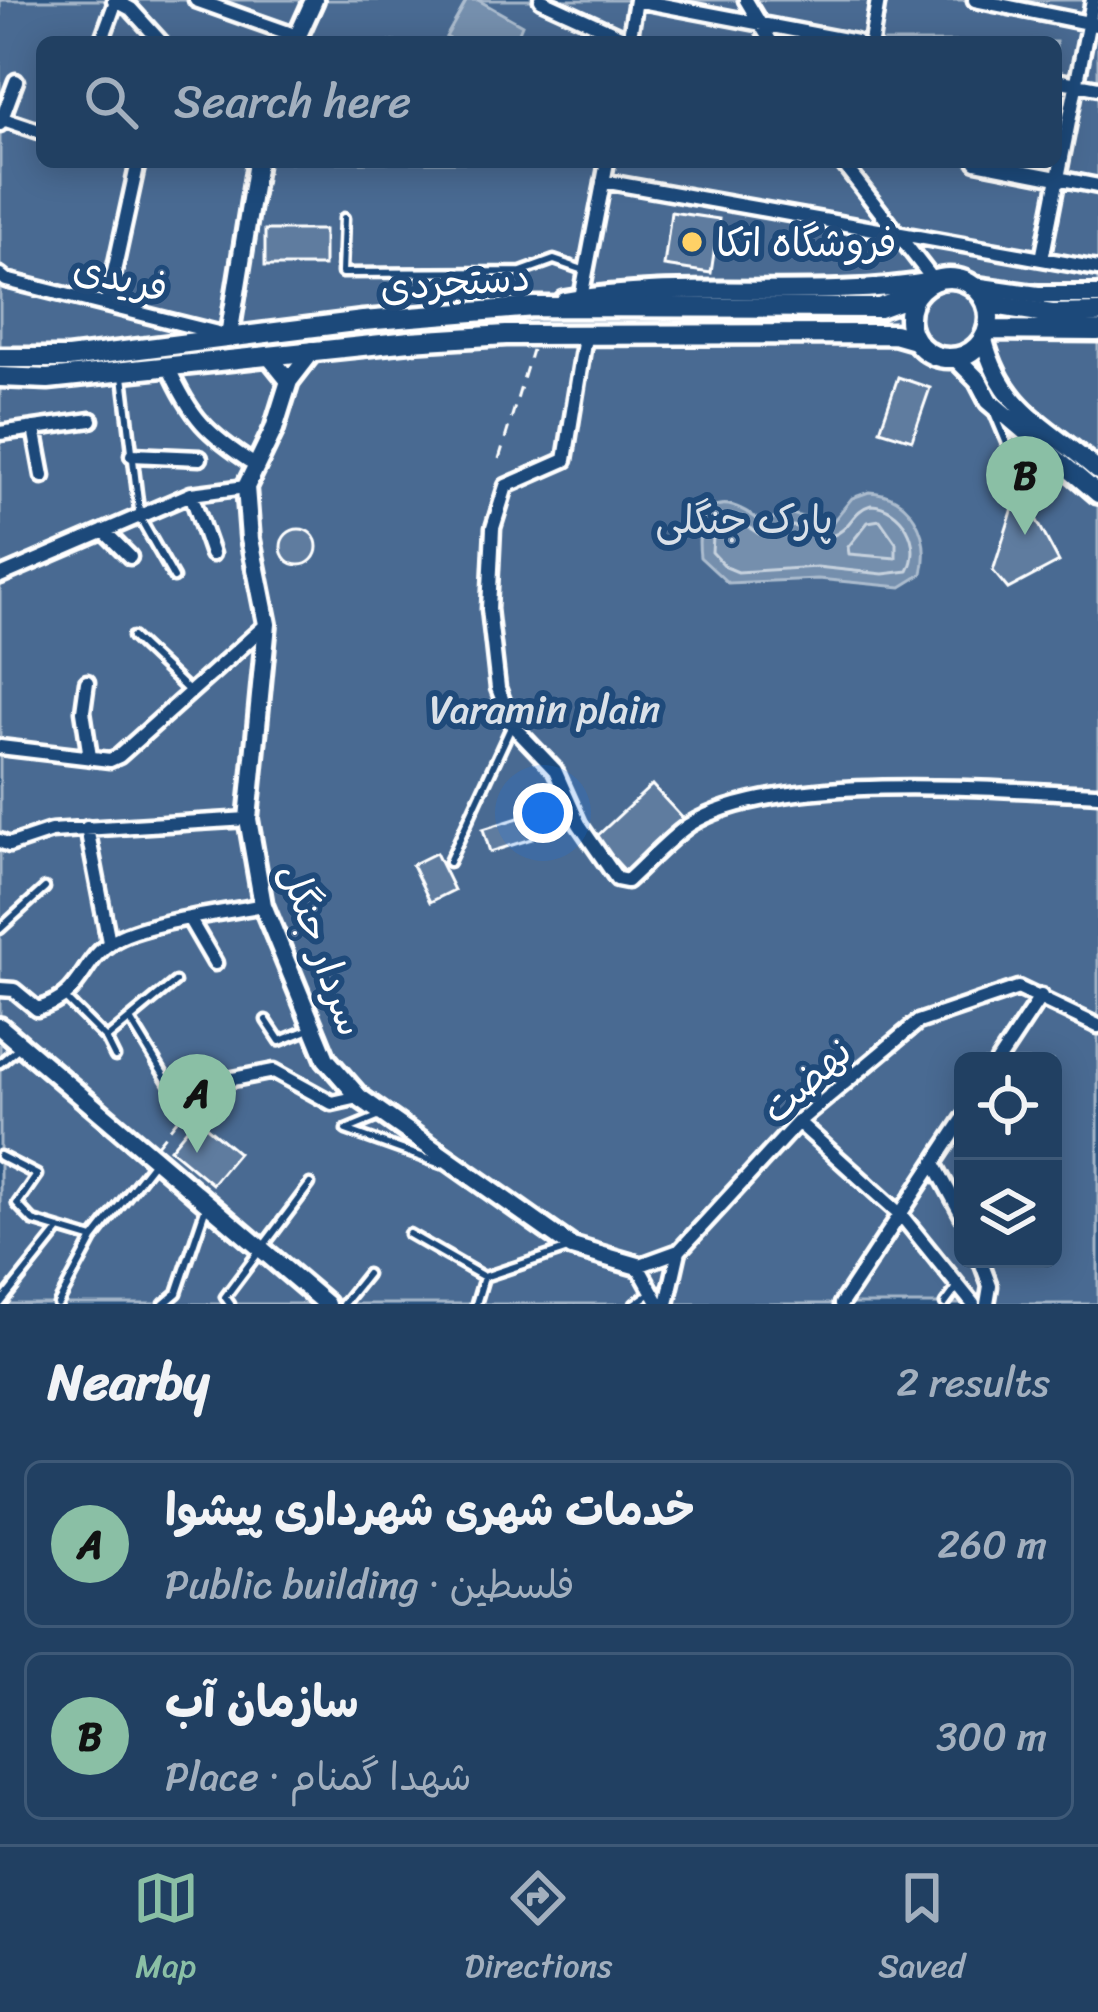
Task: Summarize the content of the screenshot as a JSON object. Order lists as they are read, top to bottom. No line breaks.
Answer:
{"streets":{"main road":["دستجردی"],"street":["فریدی","سردار جنگل","نهضت"]},"crossings":[["فریدی","دستجردی"],["دستجردی","سردار جنگل"],["سردار جنگل","نهضت"]],"parks":["پارک جنگلی","Varamin plain"],"places":["فروشگاه اتکا"],"page":{"search":"Search here","pins":["B","A"],"heading":["Nearby","2 results"],"list":[{"mark":"A","name":"خدمات شهری شهرداری پیشوا","note":"Public building · فلسطین","value":"260 m"},{"mark":"B","name":"سازمان آب","note":"Place · شهدا گمنام","value":"300 m"}],"nav":["Map","Directions","Saved"]}}
